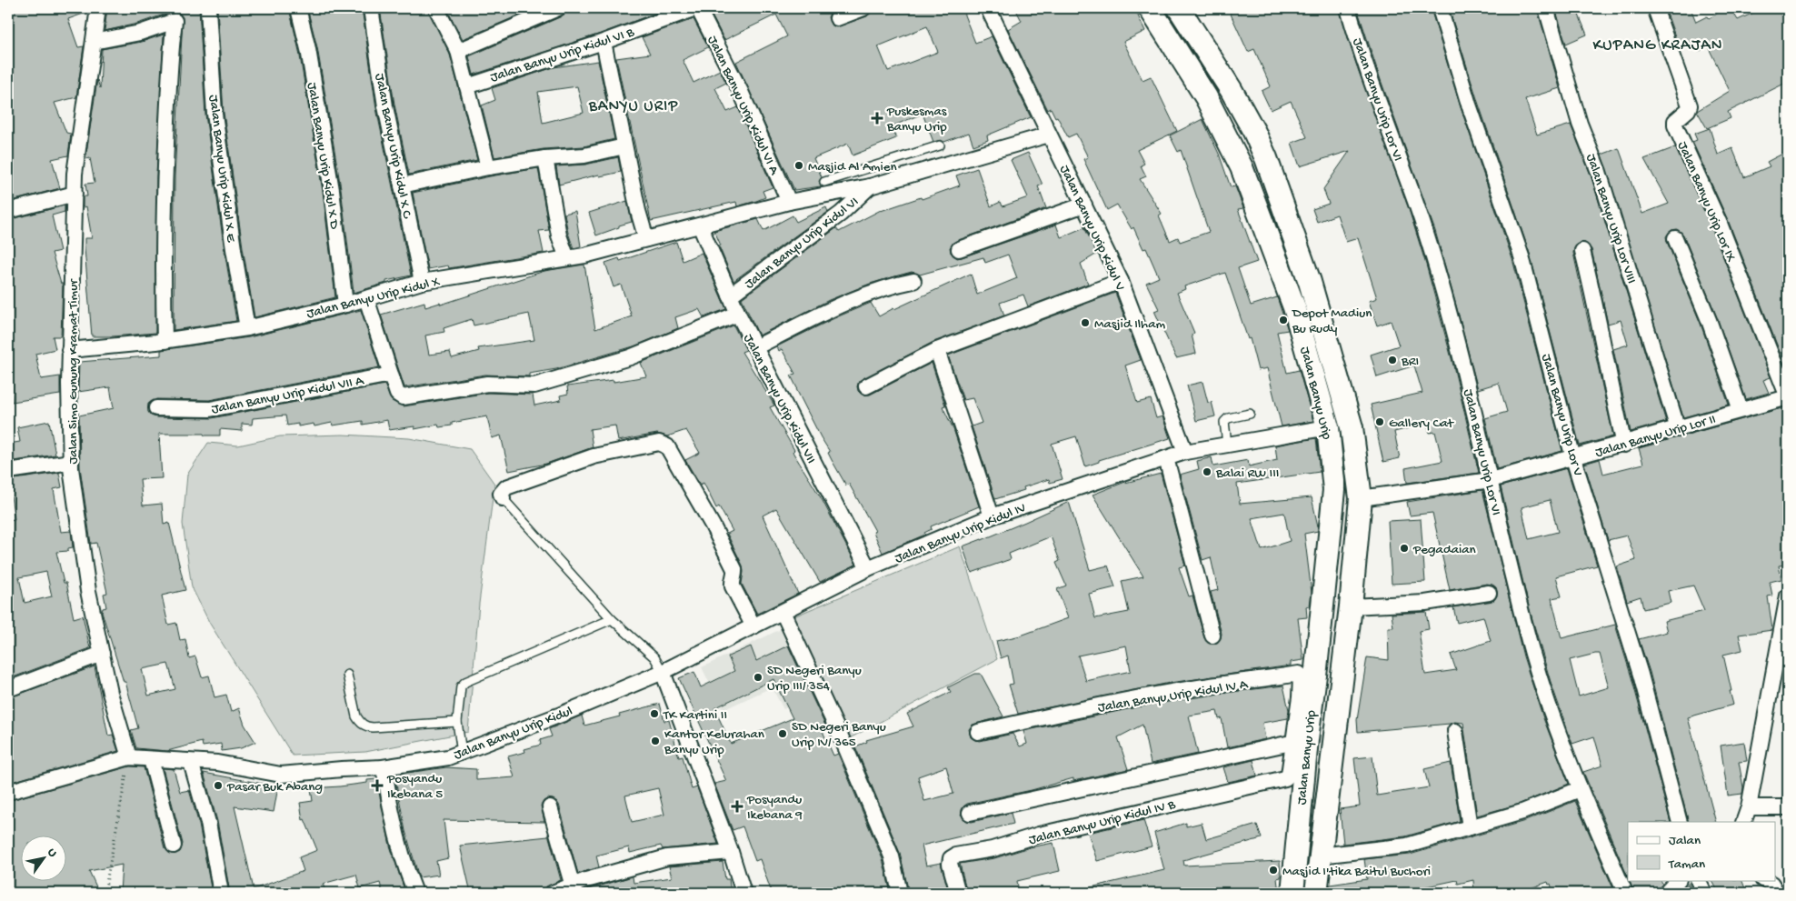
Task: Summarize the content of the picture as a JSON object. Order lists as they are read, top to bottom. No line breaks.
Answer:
{"streets":{"main road":["Jalan Banyu Urip"],"street":["Jalan Banyu Urip Kidul VI B","Jalan Banyu Urip Lor VI","Jalan Banyu Urip Kidul VI A","Jalan Banyu Urip Kidul X C","Jalan Banyu Urip Kidul X D","Jalan Banyu Urip Kidul X E","Jalan Banyu Urip Lor IX","Jalan Banyu Urip Lor VIII","Jalan Banyu Urip Kidul V","Jalan Banyu Urip Kidul VI","Jalan Banyu Urip Kidul X","Jalan Simo Gunung Kramat Timur","Jalan Banyu Urip Kidul VII A","Jalan Banyu Urip Kidul VII","Jalan Banyu Urip Lor V","Jalan Banyu Urip Lor II","Jalan Banyu Urip Kidul IV","Jalan Banyu Urip Kidul IV A","Jalan Banyu Urip Kidul","Jalan Banyu Urip Kidul IV B"]},"crossings":[["Jalan Banyu Urip Kidul VI B","Jalan Banyu Urip Kidul VI A"],["Jalan Banyu Urip Lor VI","Jalan Banyu Urip Lor II"],["Jalan Banyu Urip Kidul VI A","Jalan Banyu Urip Kidul VI"],["Jalan Banyu Urip Kidul X C","Jalan Banyu Urip Kidul X"],["Jalan Banyu Urip Kidul X D","Jalan Banyu Urip Kidul X"],["Jalan Banyu Urip Kidul X E","Jalan Banyu Urip Kidul X"],["Jalan Banyu Urip Lor IX","Jalan Banyu Urip Lor II"],["Jalan Banyu Urip Lor VIII","Jalan Banyu Urip Lor II"],["Jalan Banyu Urip Kidul V","Jalan Banyu Urip Kidul VI"],["Jalan Banyu Urip Kidul V","Jalan Banyu Urip Kidul IV"],["Jalan Banyu Urip Kidul VI","Jalan Banyu Urip Kidul X"],["Jalan Banyu Urip Kidul VI","Jalan Banyu Urip Kidul VII"],["Jalan Banyu Urip Kidul X","Jalan Simo Gunung Kramat Timur"],["Jalan Banyu Urip Kidul X","Jalan Banyu Urip Kidul VII"],["Jalan Simo Gunung Kramat Timur","Jalan Banyu Urip Kidul"],["Jalan Banyu Urip","Jalan Banyu Urip Lor II"],["Jalan Banyu Urip","Jalan Banyu Urip Kidul IV"],["Jalan Banyu Urip","Jalan Banyu Urip Kidul IV A"],["Jalan Banyu Urip Kidul VII","Jalan Banyu Urip Kidul IV"],["Jalan Banyu Urip Lor V","Jalan Banyu Urip Lor II"],["Jalan Banyu Urip Kidul IV","Jalan Banyu Urip Kidul"],["Jalan Banyu Urip Kidul IV A","Jalan Banyu Urip Kidul IV B"]],"districts":["KUPANG KRAJAN","BANYU URIP"],"places":{"health":["Puskesmas Banyu Urip","Posyandu Ikebana 5","Posyandu Ikebana 9"],"other":["Masjid Al Amien","Depot Madiun Bu Rudy","Masjid Ilham","BRI","Gallery Cat","Balai RW III","Pegadaian","SD Negeri Banyu Urip III/ 354","TK Kartini II","SD Negeri Banyu Urip IV/ 365","Kantor Kelurahan Banyu Urip","Pasar Buk Abang","Masjid I'tika Baitul Buchori"]},"legend":["Jalan","Taman"],"north":"top right"}
